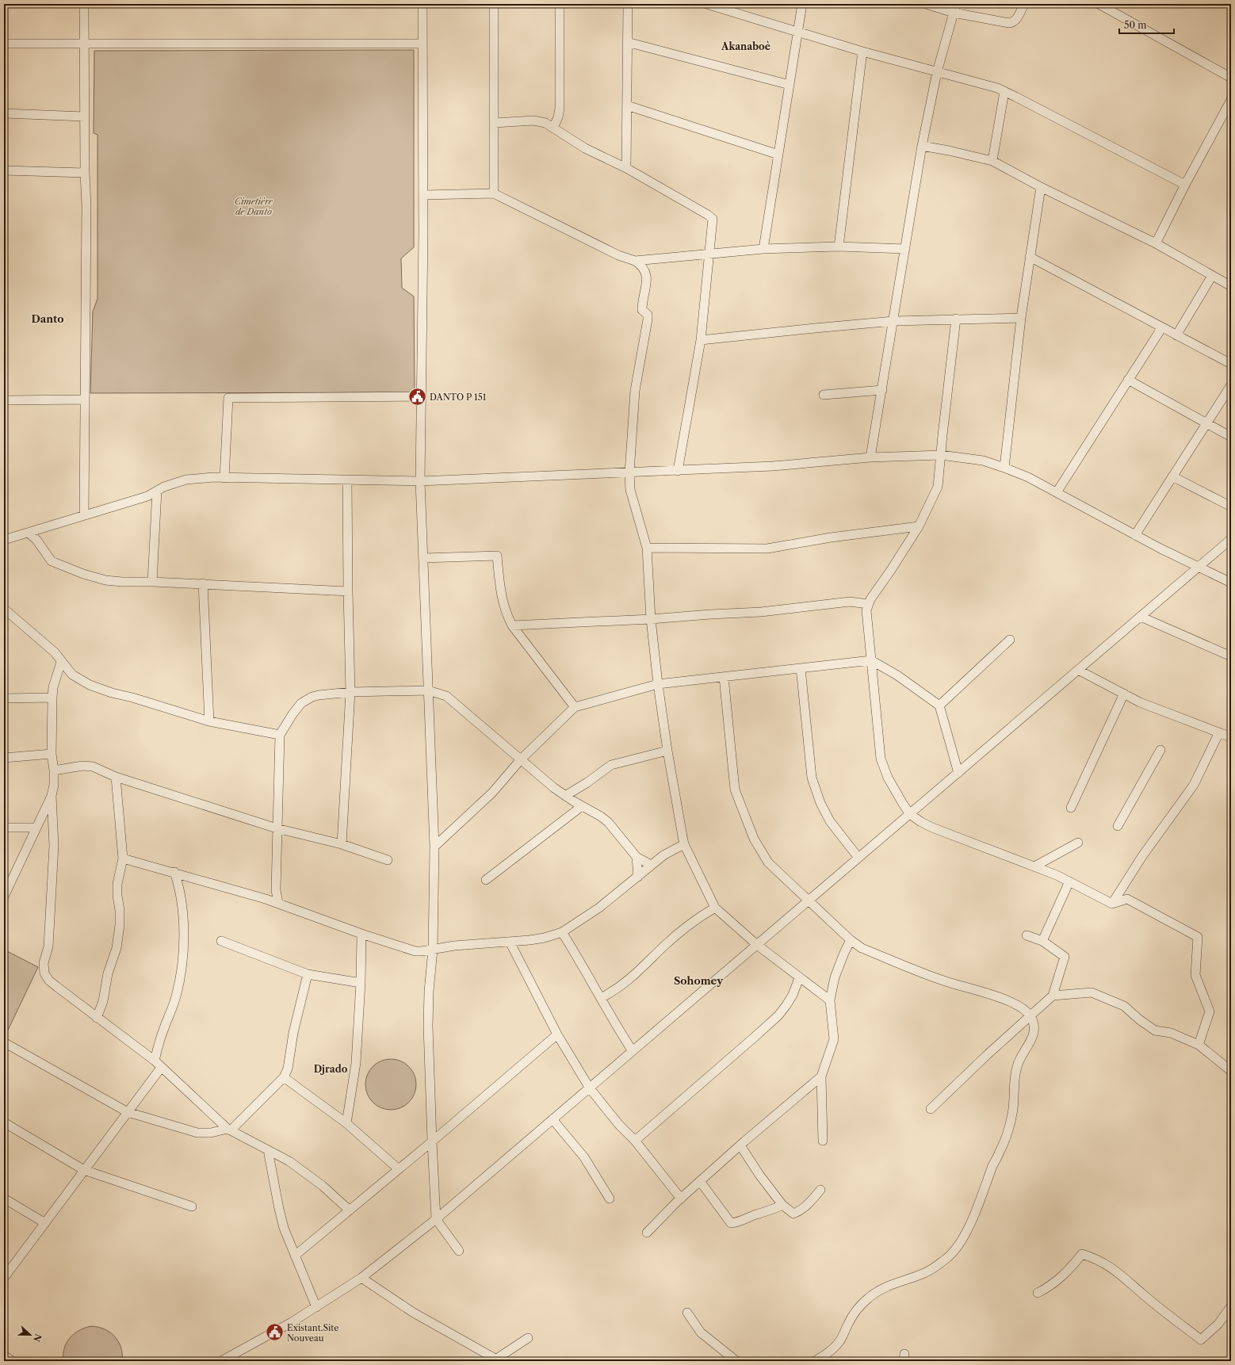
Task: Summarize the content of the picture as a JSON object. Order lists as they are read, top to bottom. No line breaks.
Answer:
{"districts":["Akanaboè","Danto","Sohomey","Djrado"],"parks":["Cimetière de Danto"],"places":{"public building":["DANTO P 151","Existant.Site Nouveau"]},"scale_bar":"50 m","north":"right"}
